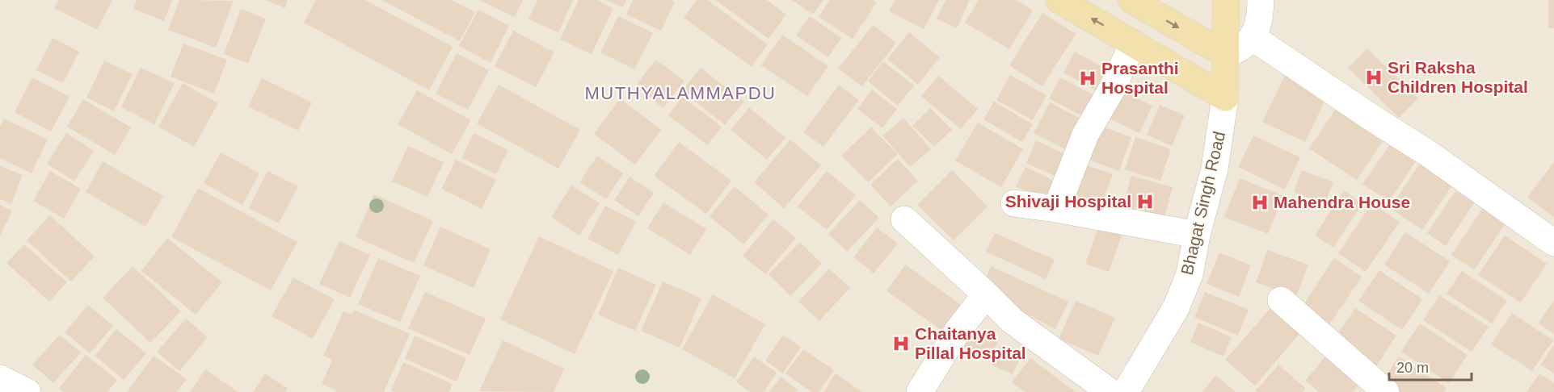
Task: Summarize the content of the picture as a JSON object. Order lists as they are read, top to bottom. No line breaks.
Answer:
{"streets":{"main road":["Bhagat Singh Road"]},"districts":["MUTHYALAMMAPDU"],"places":{"hospital":["Sri Raksha Children Hospital","Prasanthi Hospital","Shivaji Hospital","Mahendra House","Chaitanya Pillal Hospital"]},"scale_bar":"20 m"}
